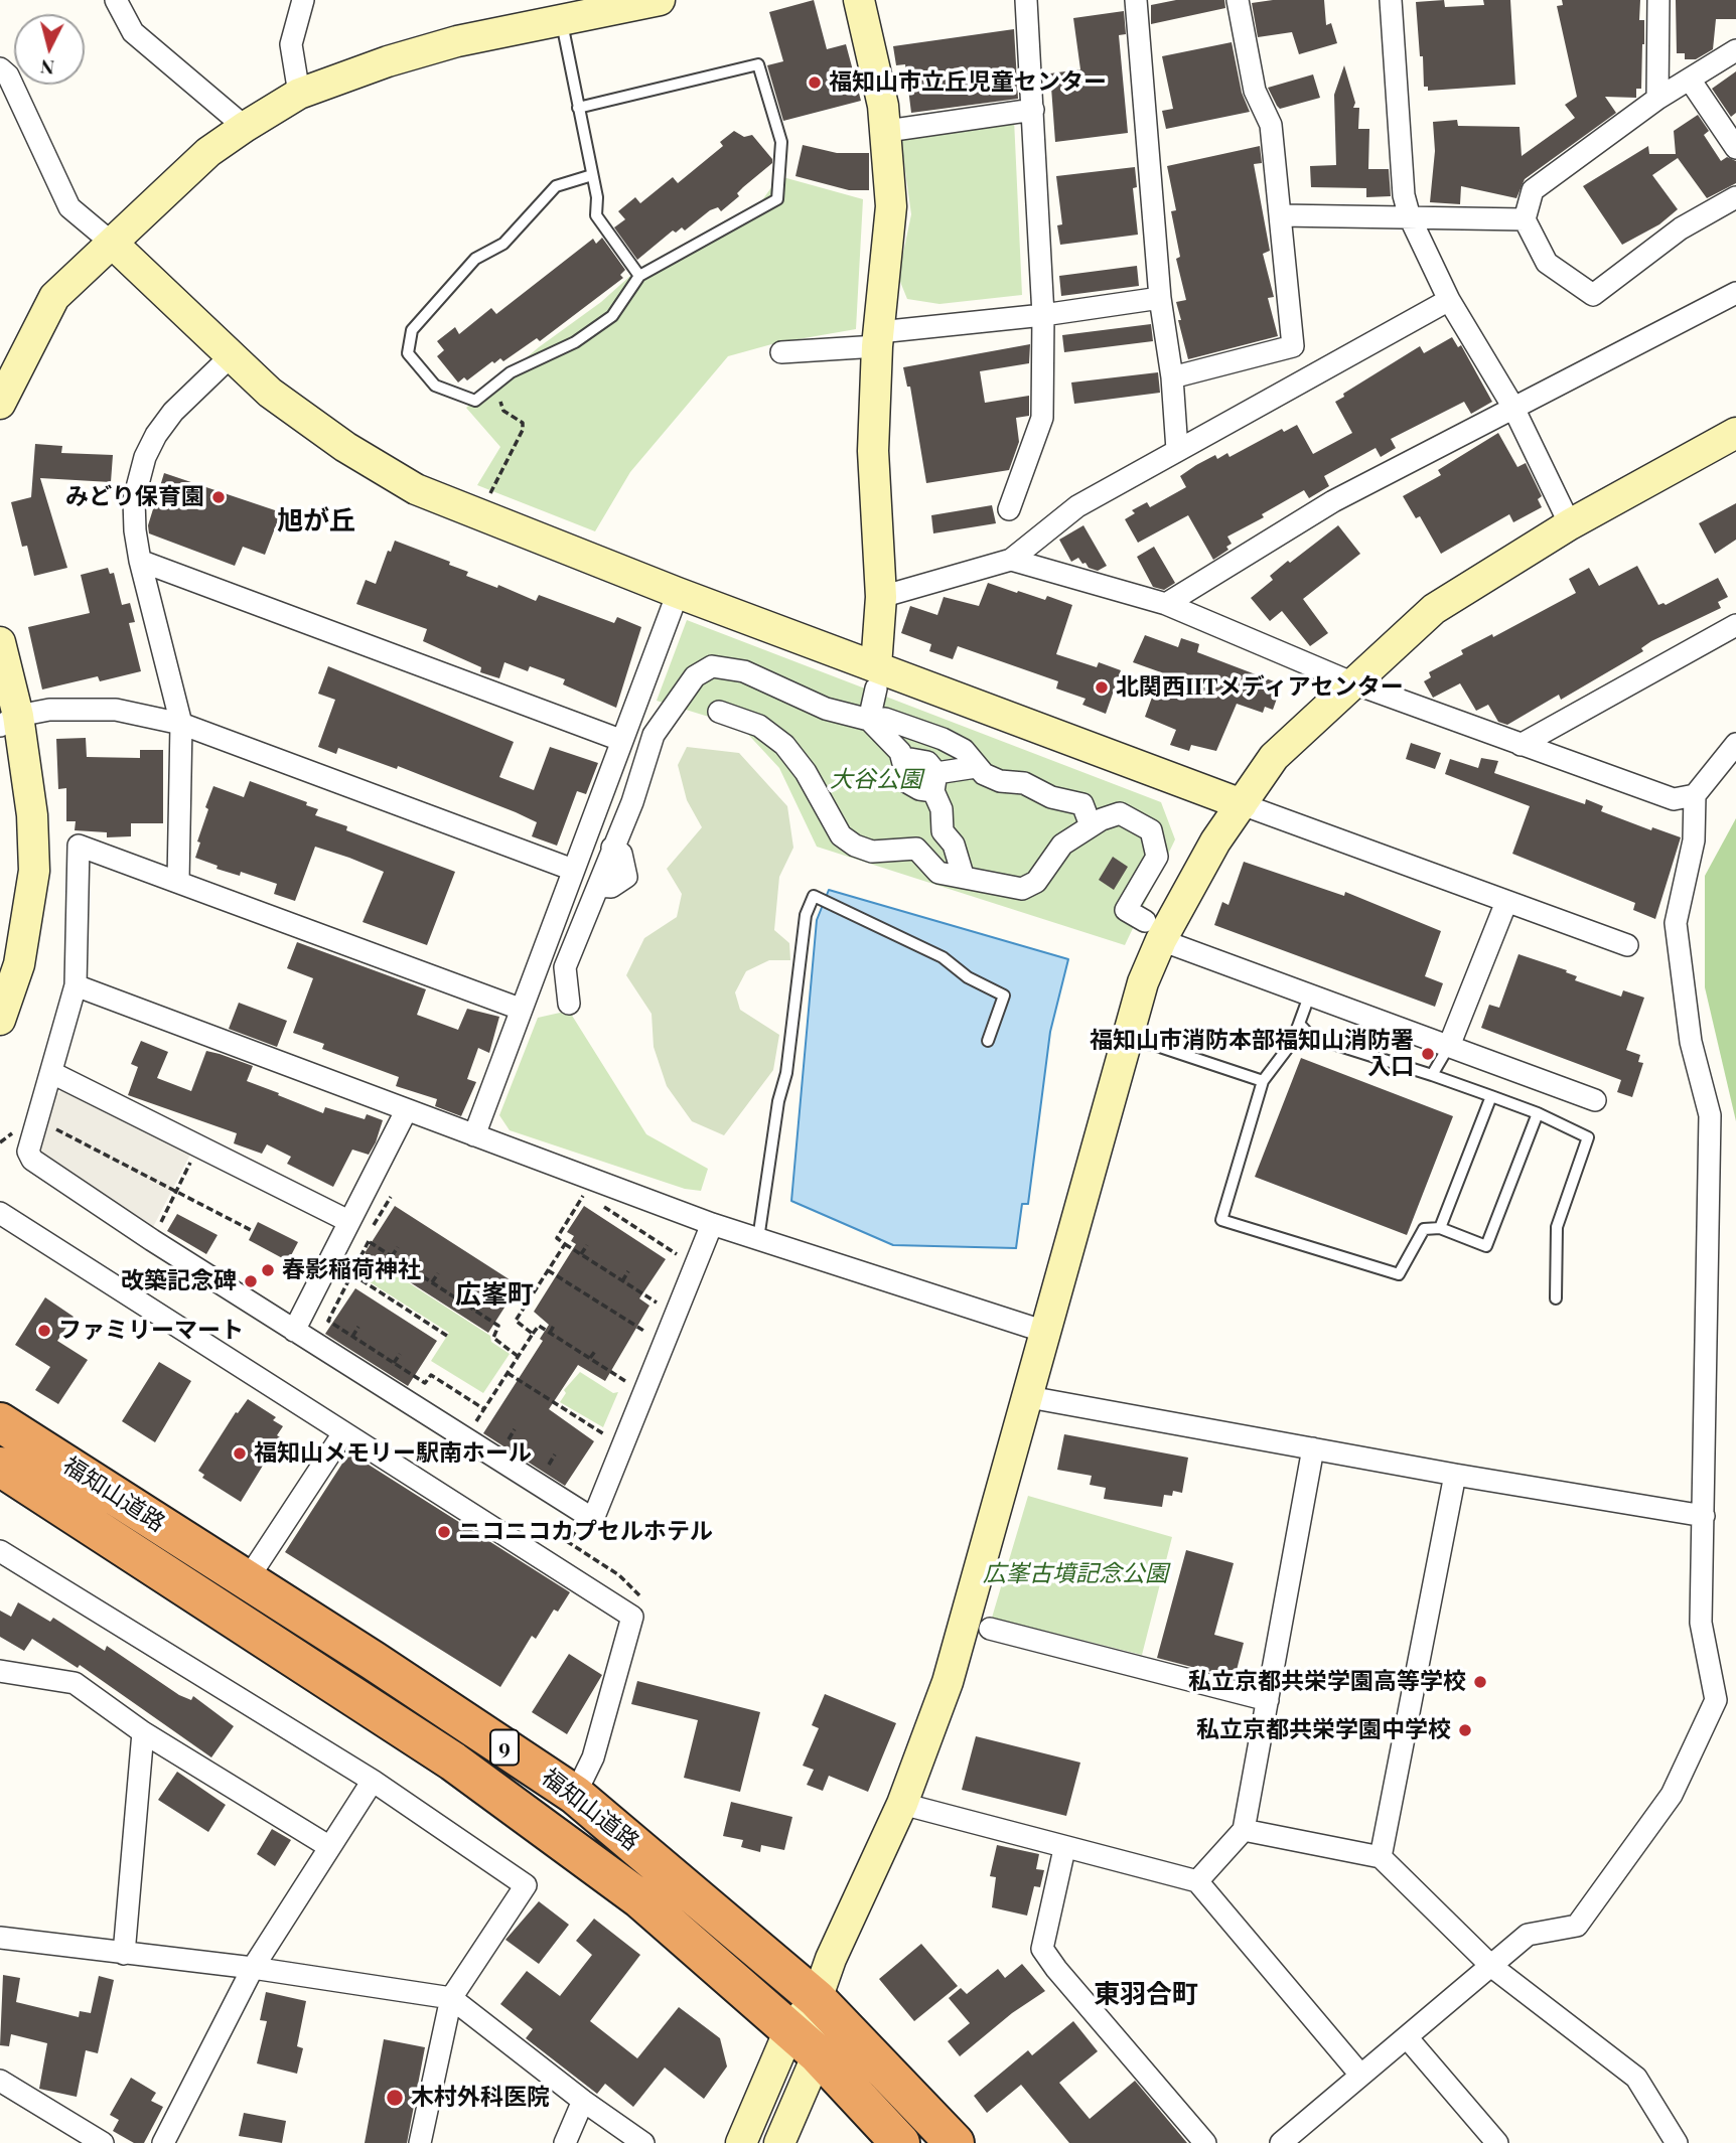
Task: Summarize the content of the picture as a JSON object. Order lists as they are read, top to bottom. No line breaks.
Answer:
{"streets":{"highway":["福知山道路","9"]},"districts":["旭が丘","広峯町","東羽合町"],"parks":["大谷公園","広峯古墳記念公園"],"places":["福知山市立丘児童センター","みどり保育園","北関西IITメディアセンター","福知山市消防本部福知山消防署 入口","春影稲荷神社","改築記念碑","ファミリーマート","福知山メモリー駅南ホール","ニコニコカプセルホテル","私立京都共栄学園高等学校","私立京都共栄学園中学校","木村外科医院"],"north":"bottom"}
